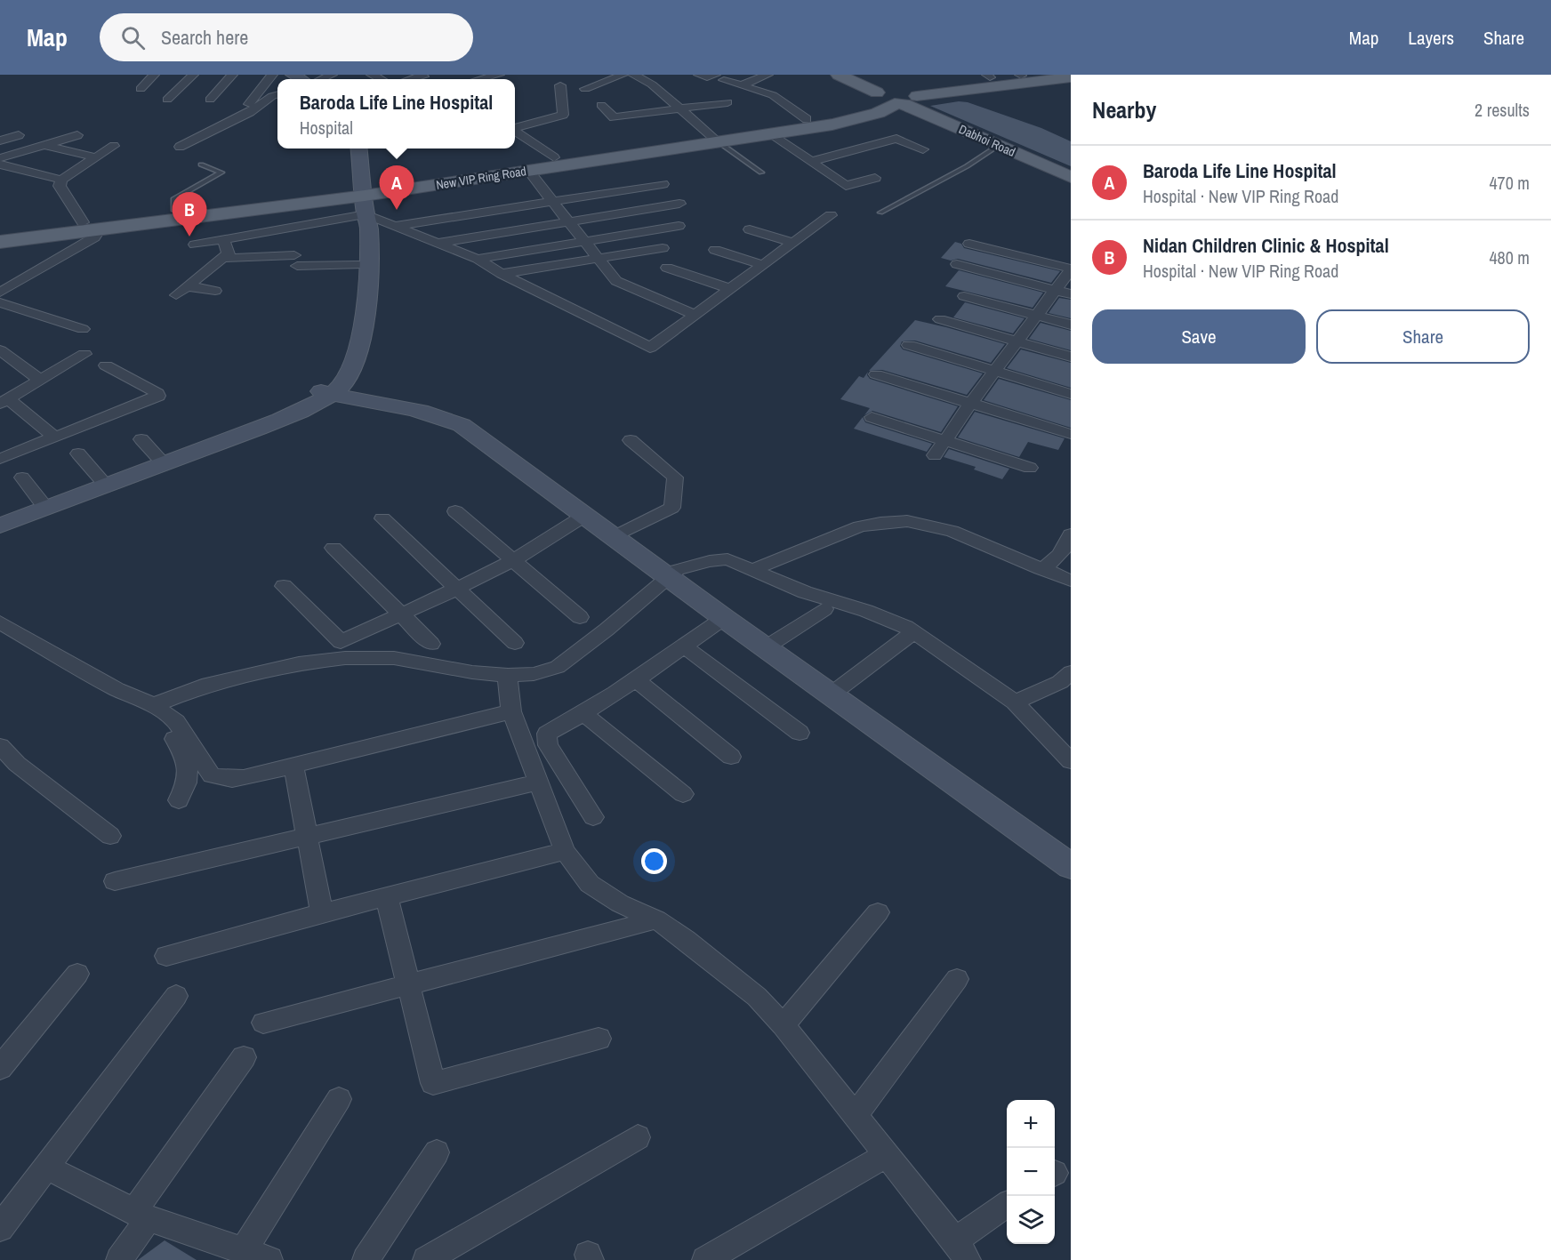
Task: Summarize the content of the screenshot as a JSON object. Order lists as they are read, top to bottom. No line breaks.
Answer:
{"streets":{"main road":["Dabhoi Road","New VIP Ring Road"]},"crossings":[["Dabhoi Road","New VIP Ring Road"]],"page":{"header":"Map","search":"Search here","nav":["Map","Layers","Share"],"heading":["Nearby","2 results"],"popup":["Baroda Life Line Hospital","Hospital"],"list":[{"mark":"A","name":"Baroda Life Line Hospital","note":"Hospital · New VIP Ring Road","value":"470 m"},{"mark":"B","name":"Nidan Children Clinic & Hospital","note":"Hospital · New VIP Ring Road","value":"480 m"}],"pins":["A","B"],"buttons":["Save","Share"],"map_buttons":["+","−"]}}
